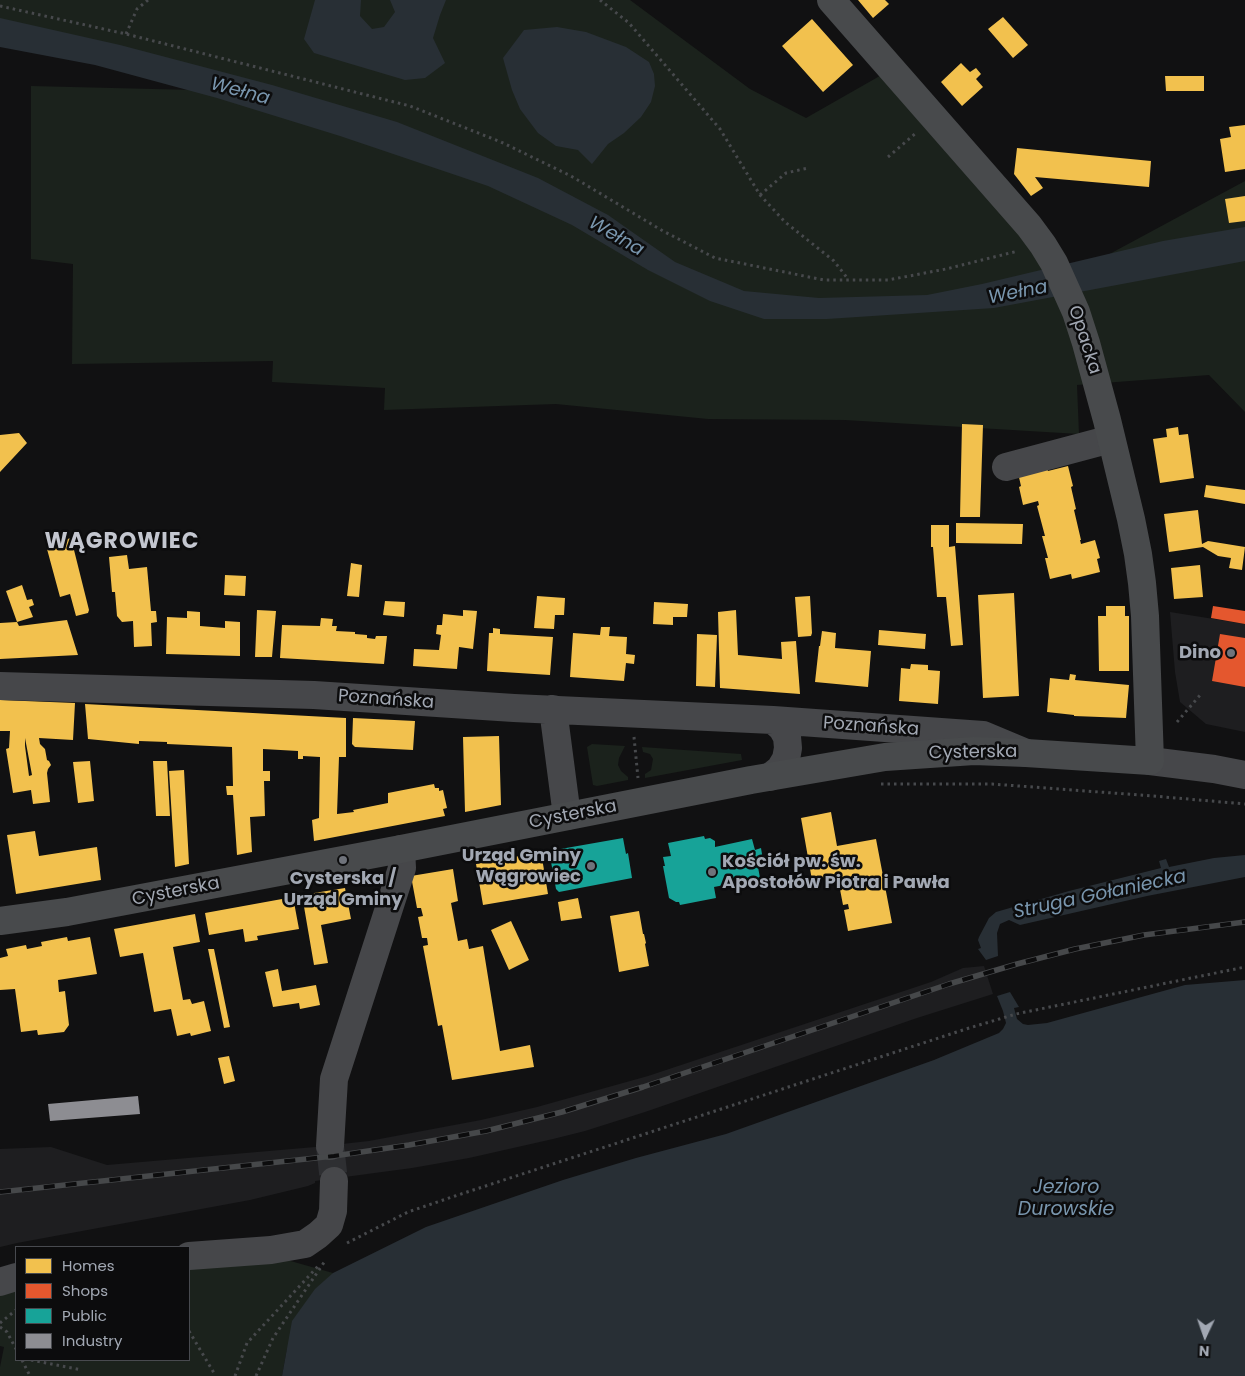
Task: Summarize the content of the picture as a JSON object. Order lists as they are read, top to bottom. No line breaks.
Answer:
{"streets":{"main road":["Opacka","Cysterska"],"street":["Poznańska"]},"crossings":[["Opacka","Cysterska"],["Poznańska","Cysterska"]],"districts":["WĄGROWIEC"],"water":["Wełna","Struga Gołaniecka","Jezioro Durowskie"],"places":["Dino","Cysterska / Urząd Gminy","Urząd Gminy Wągrowiec","Kościół pw. św. Apostołów Piotra i Pawła"],"legend":["Homes","Shops","Public","Industry"],"north":"bottom"}
